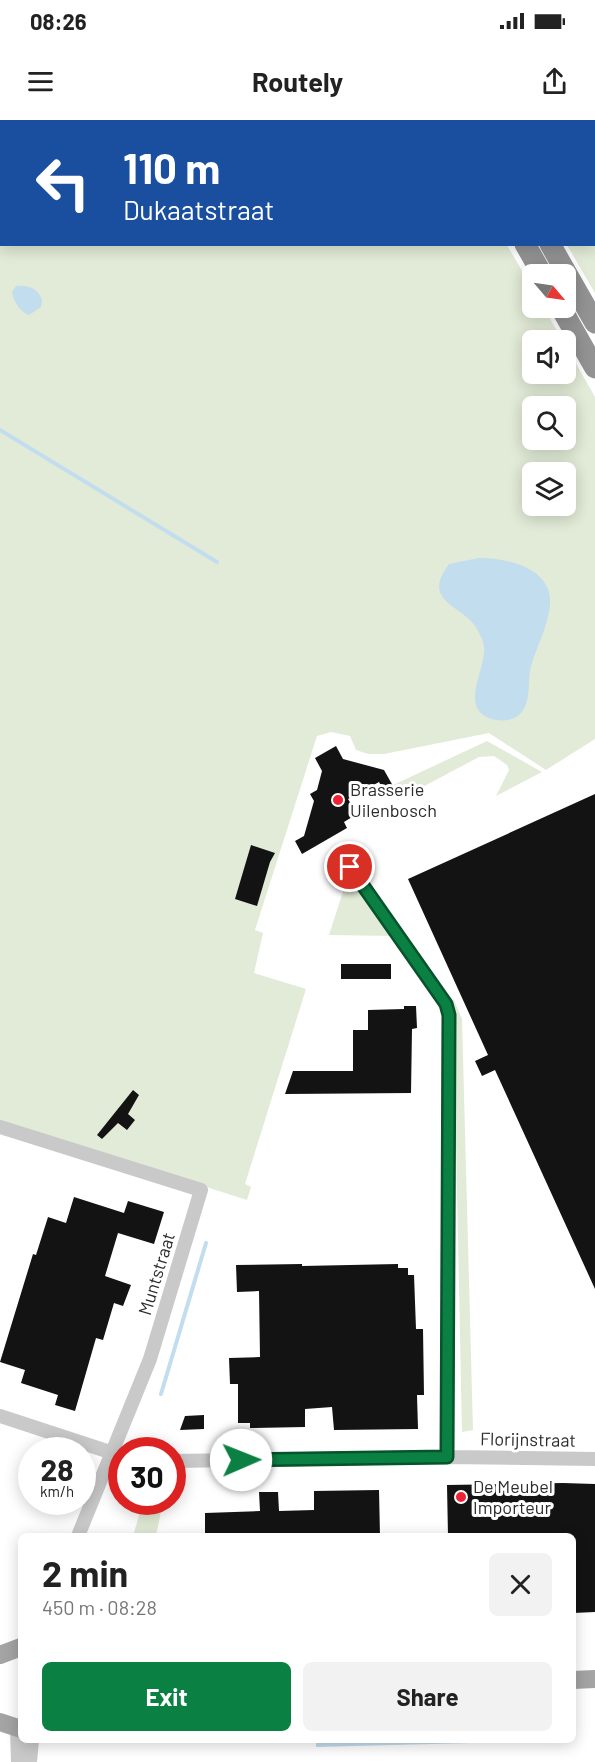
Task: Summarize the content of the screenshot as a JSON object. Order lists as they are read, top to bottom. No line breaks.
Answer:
{"streets":{"street":["Muntstraat","Florijnstraat"]},"places":["Brasserie Uilenbosch","De Meubel Importeur"],"north":"bottom right","page":{"status":"08:26","header":"Routely","turn":["110 m","Dukaatstraat"],"speed":"28 km/h","limit":"30","heading":["2 min","450 m · 08:28"],"buttons":["Exit","Share"]}}
